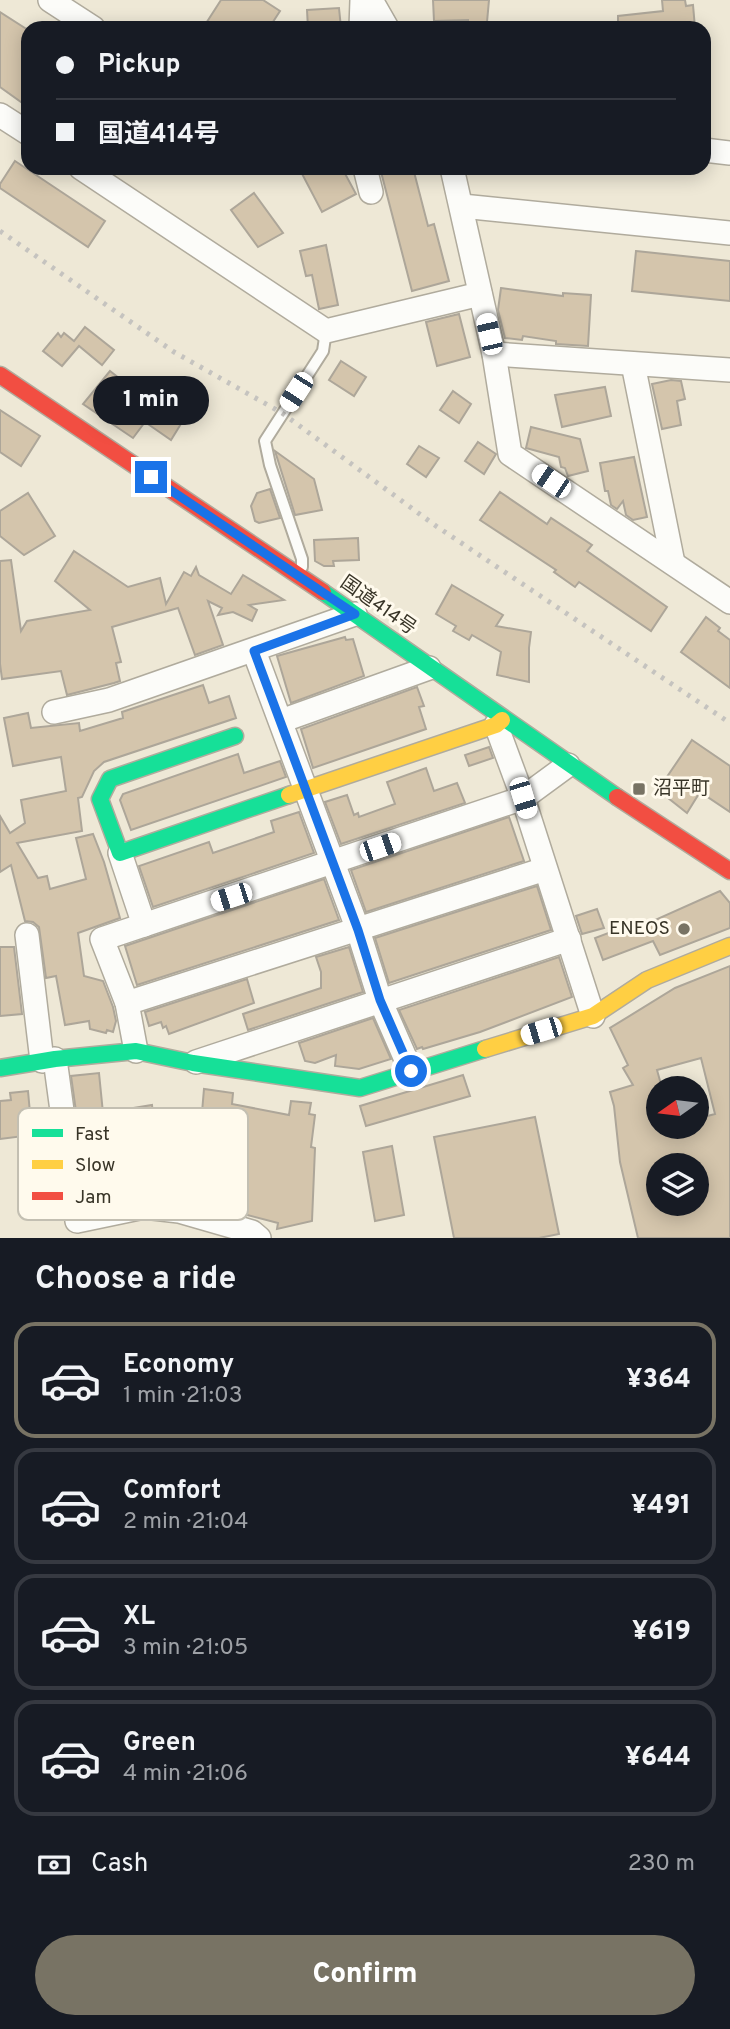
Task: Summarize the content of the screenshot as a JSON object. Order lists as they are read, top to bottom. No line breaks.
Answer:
{"streets":{"main road":["国道414号"]},"places":{"transit":["沼平町"],"other":["ENEOS"]},"legend":["Fast","Slow","Jam"],"north":"left","page":{"banner":["Pickup","国道414号"],"bubble":"1 min","heading":"Choose a ride","list":[{"name":"Economy","note":"1 min · 21:03","value":"¥364"},{"name":"Comfort","note":"2 min · 21:04","value":"¥491"},{"name":"XL","note":"3 min · 21:05","value":"¥619"},{"name":"Green","note":"4 min · 21:06","value":"¥644"}],"pay":["Cash","230 m"],"buttons":"Confirm"}}
